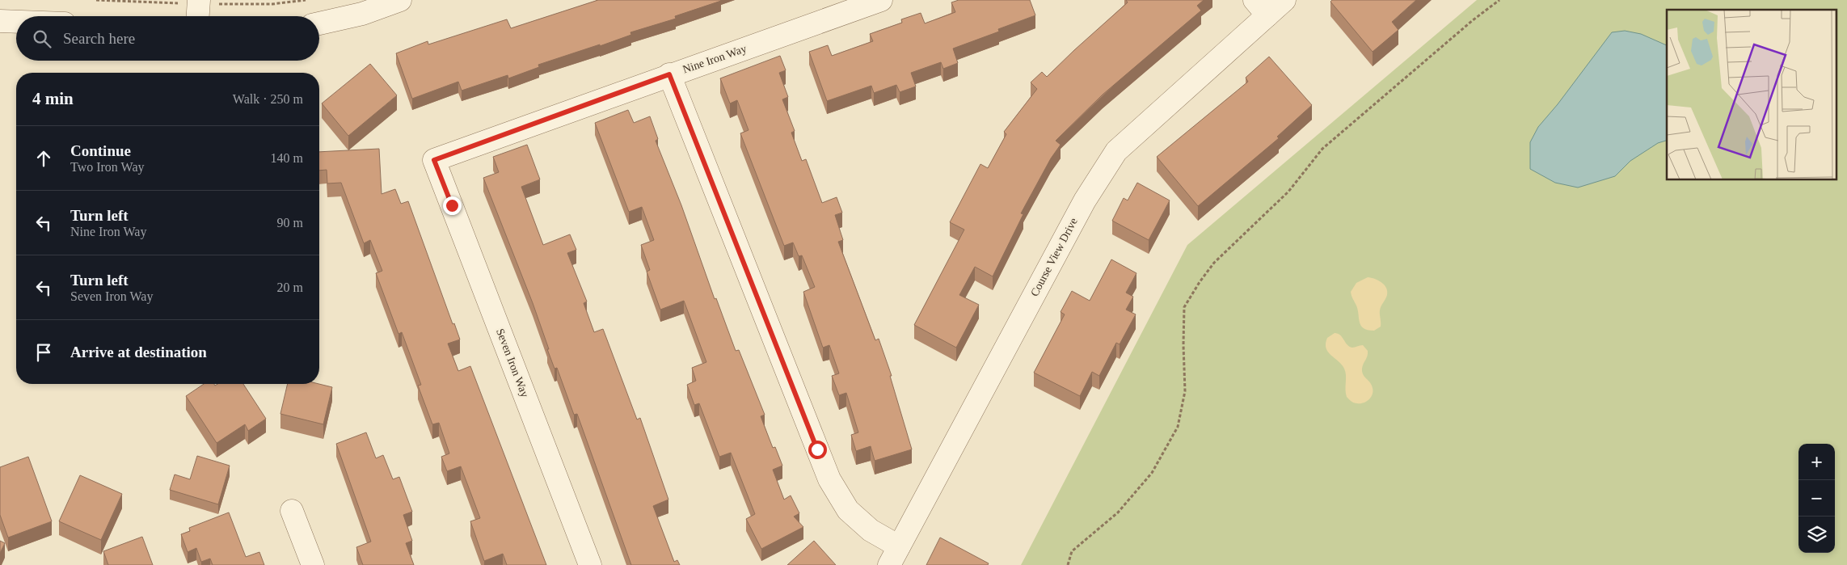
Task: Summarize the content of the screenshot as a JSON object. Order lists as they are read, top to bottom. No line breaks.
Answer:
{"streets":{"street":["Nine Iron Way","Course View Drive","Seven Iron Way"]},"crossings":[["Nine Iron Way","Seven Iron Way"]],"page":{"search":"Search here","heading":["4 min","Walk · 250 m"],"list":[["Continue","Two Iron Way","140 m"],["Turn left","Nine Iron Way","90 m"],["Turn left","Seven Iron Way","20 m"],"Arrive at destination"],"map_buttons":["+","−"]}}
